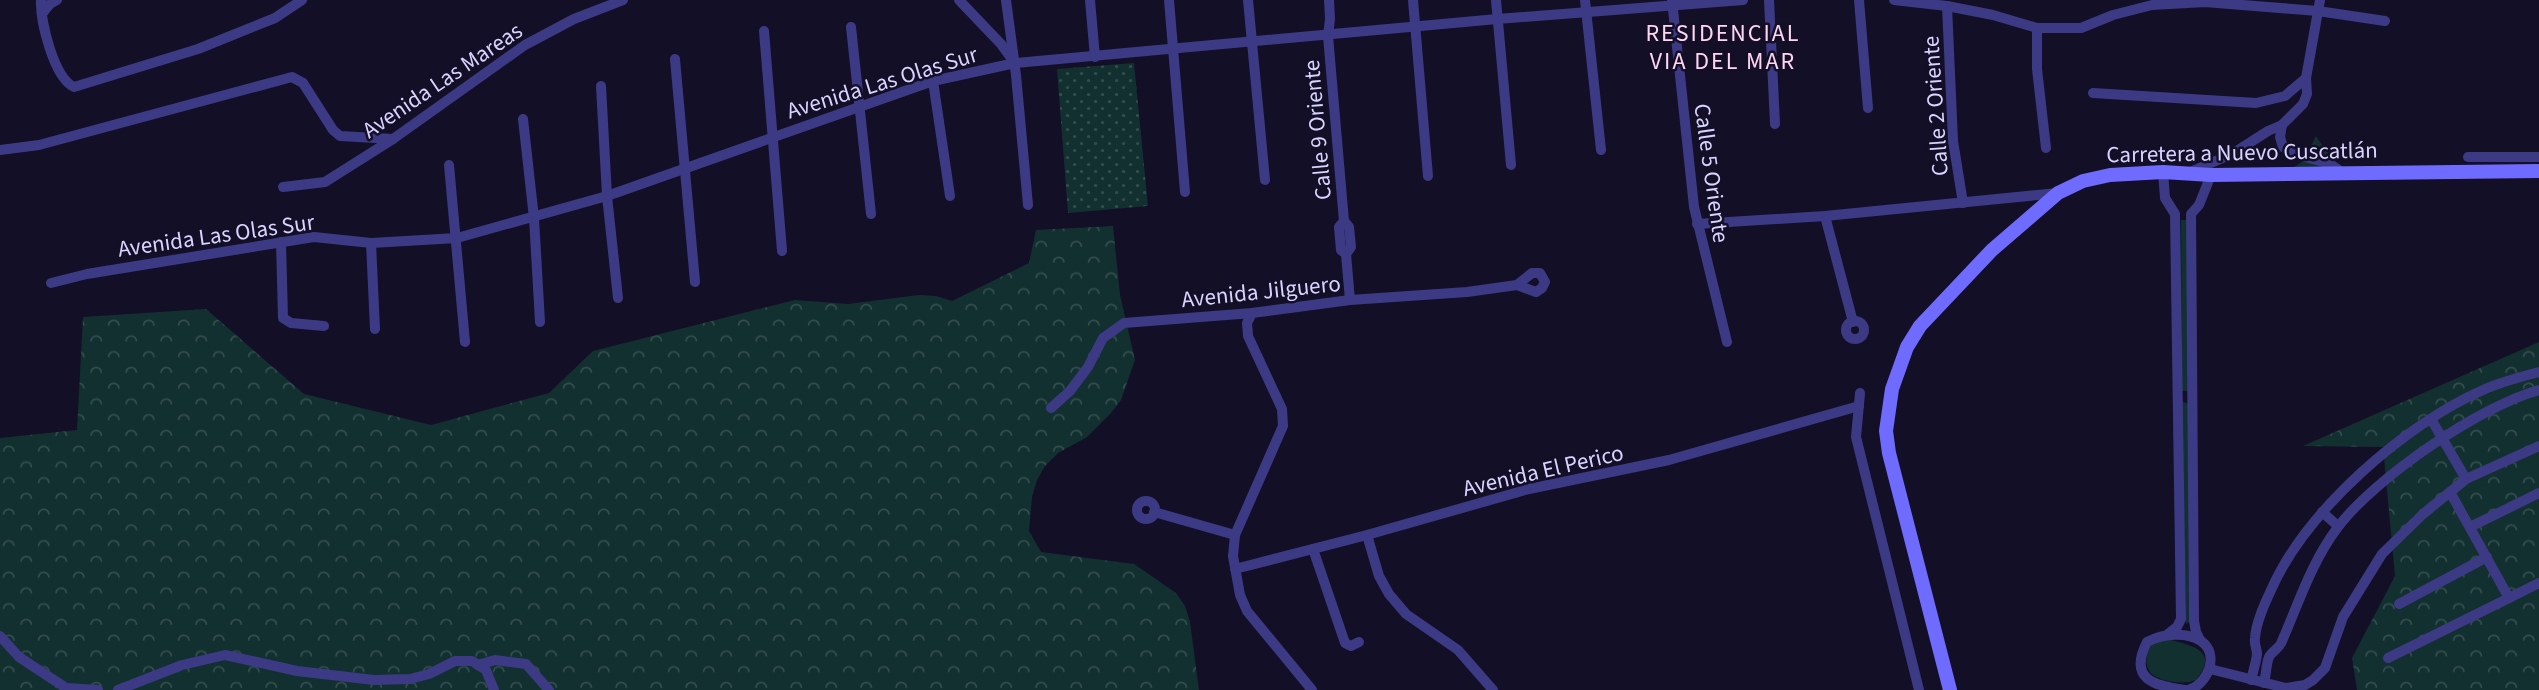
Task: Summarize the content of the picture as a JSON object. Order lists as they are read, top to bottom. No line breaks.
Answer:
{"streets":{"street":["Avenida Las Mareas","Avenida Las Olas Sur","Calle 2 Oriente","Calle 9 Oriente","Carretera a Nuevo Cuscatlán","Calle 5 Oriente","Avenida Jilguero","Avenida El Perico"]},"crossings":[["Avenida Las Olas Sur","Calle 9 Oriente"],["Avenida Las Olas Sur","Calle 5 Oriente"],["Calle 9 Oriente","Avenida Jilguero"]],"districts":["RESIDENCIAL VIA DEL MAR"]}
